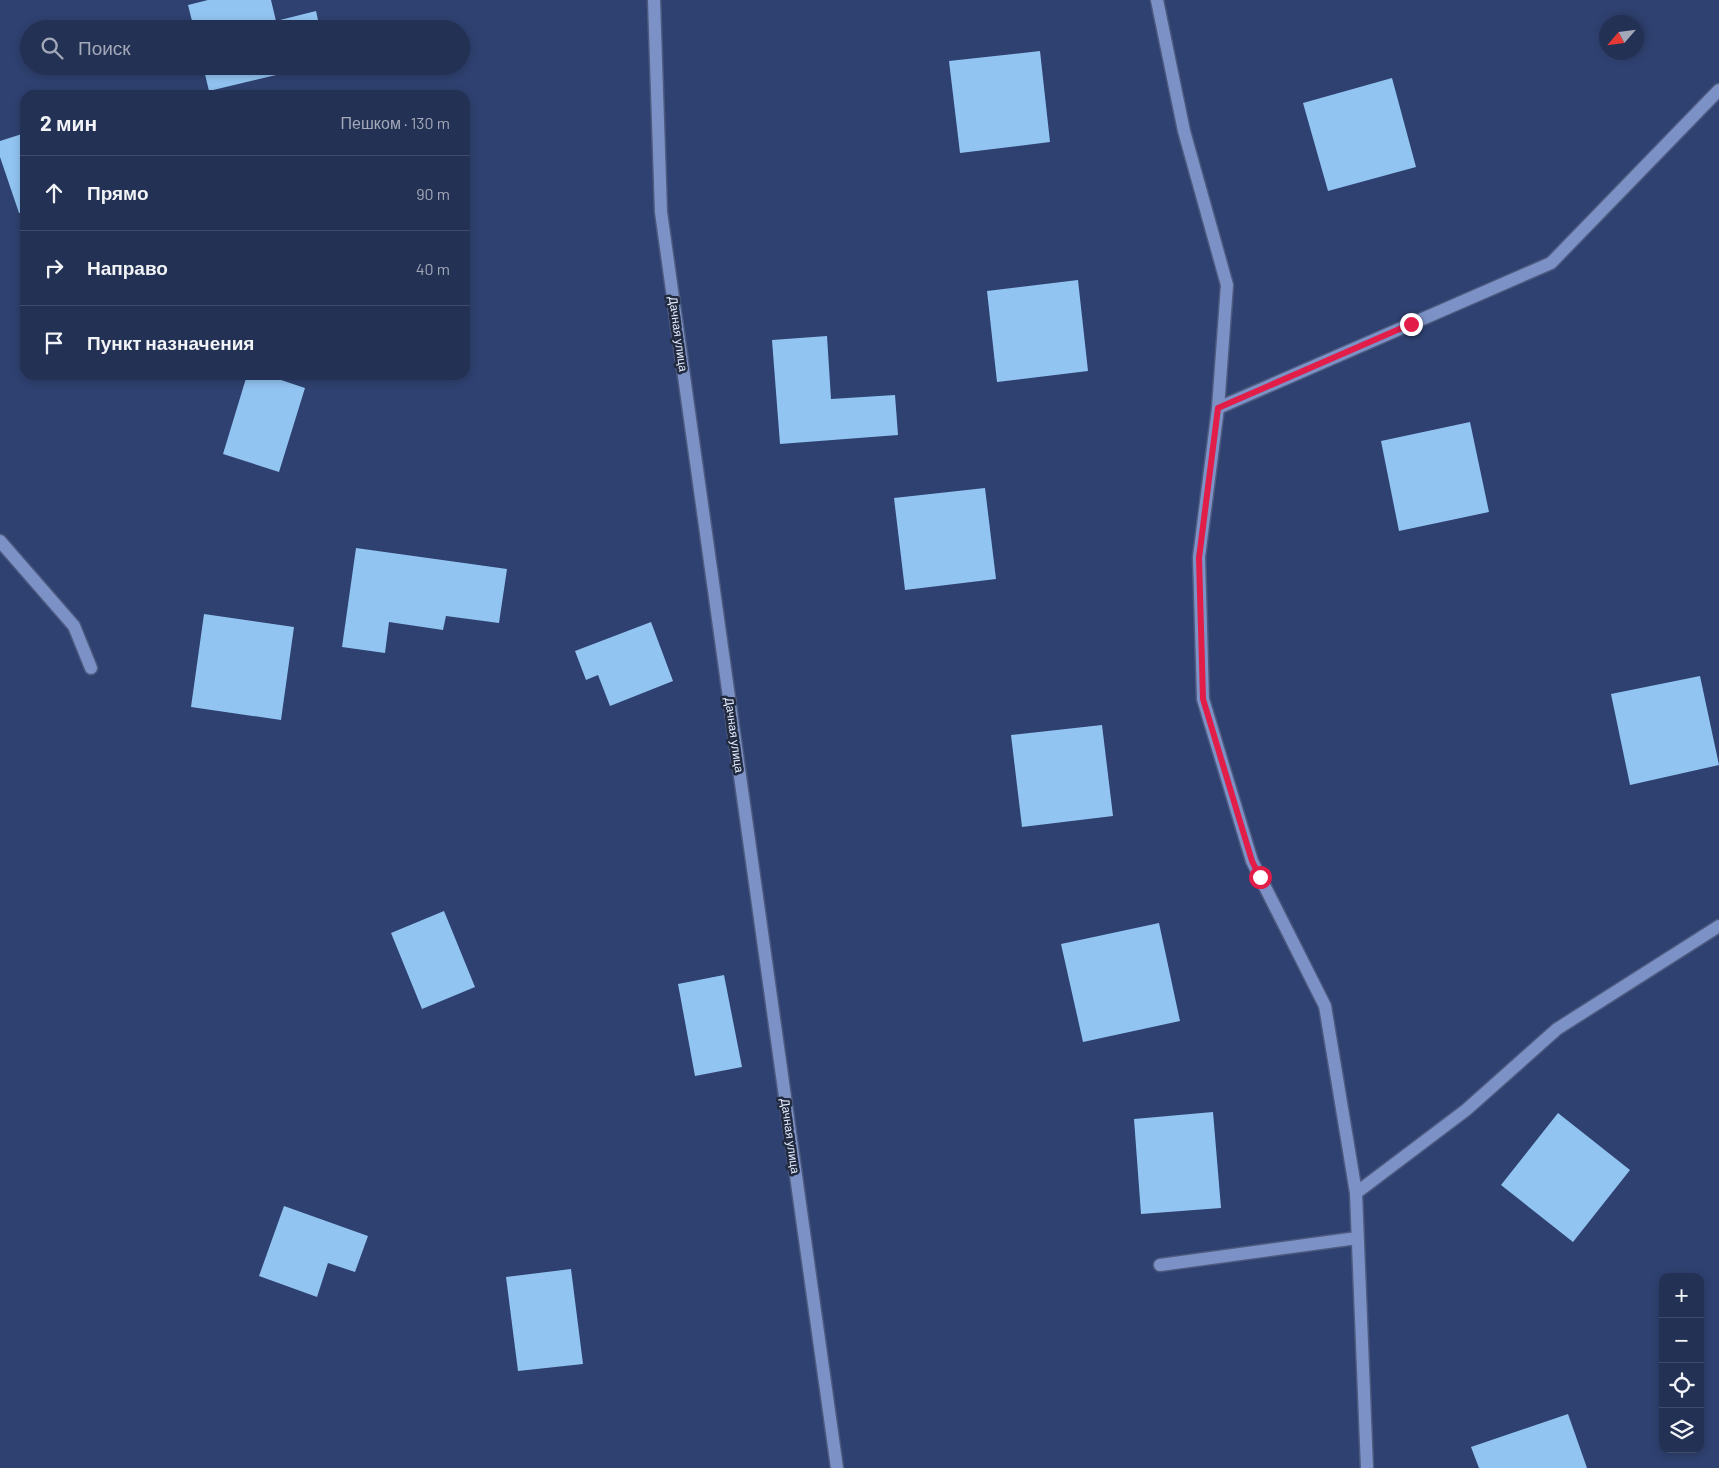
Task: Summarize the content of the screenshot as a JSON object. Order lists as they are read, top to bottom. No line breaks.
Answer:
{"streets":{"street":["Дачная улица"]},"north":"bottom left","page":{"search":"Поиск","heading":["2 мин","Пешком · 130 m"],"list":[["Прямо","90 m"],["Направо","40 m"],"Пункт назначения"],"map_buttons":["+","−"]}}
